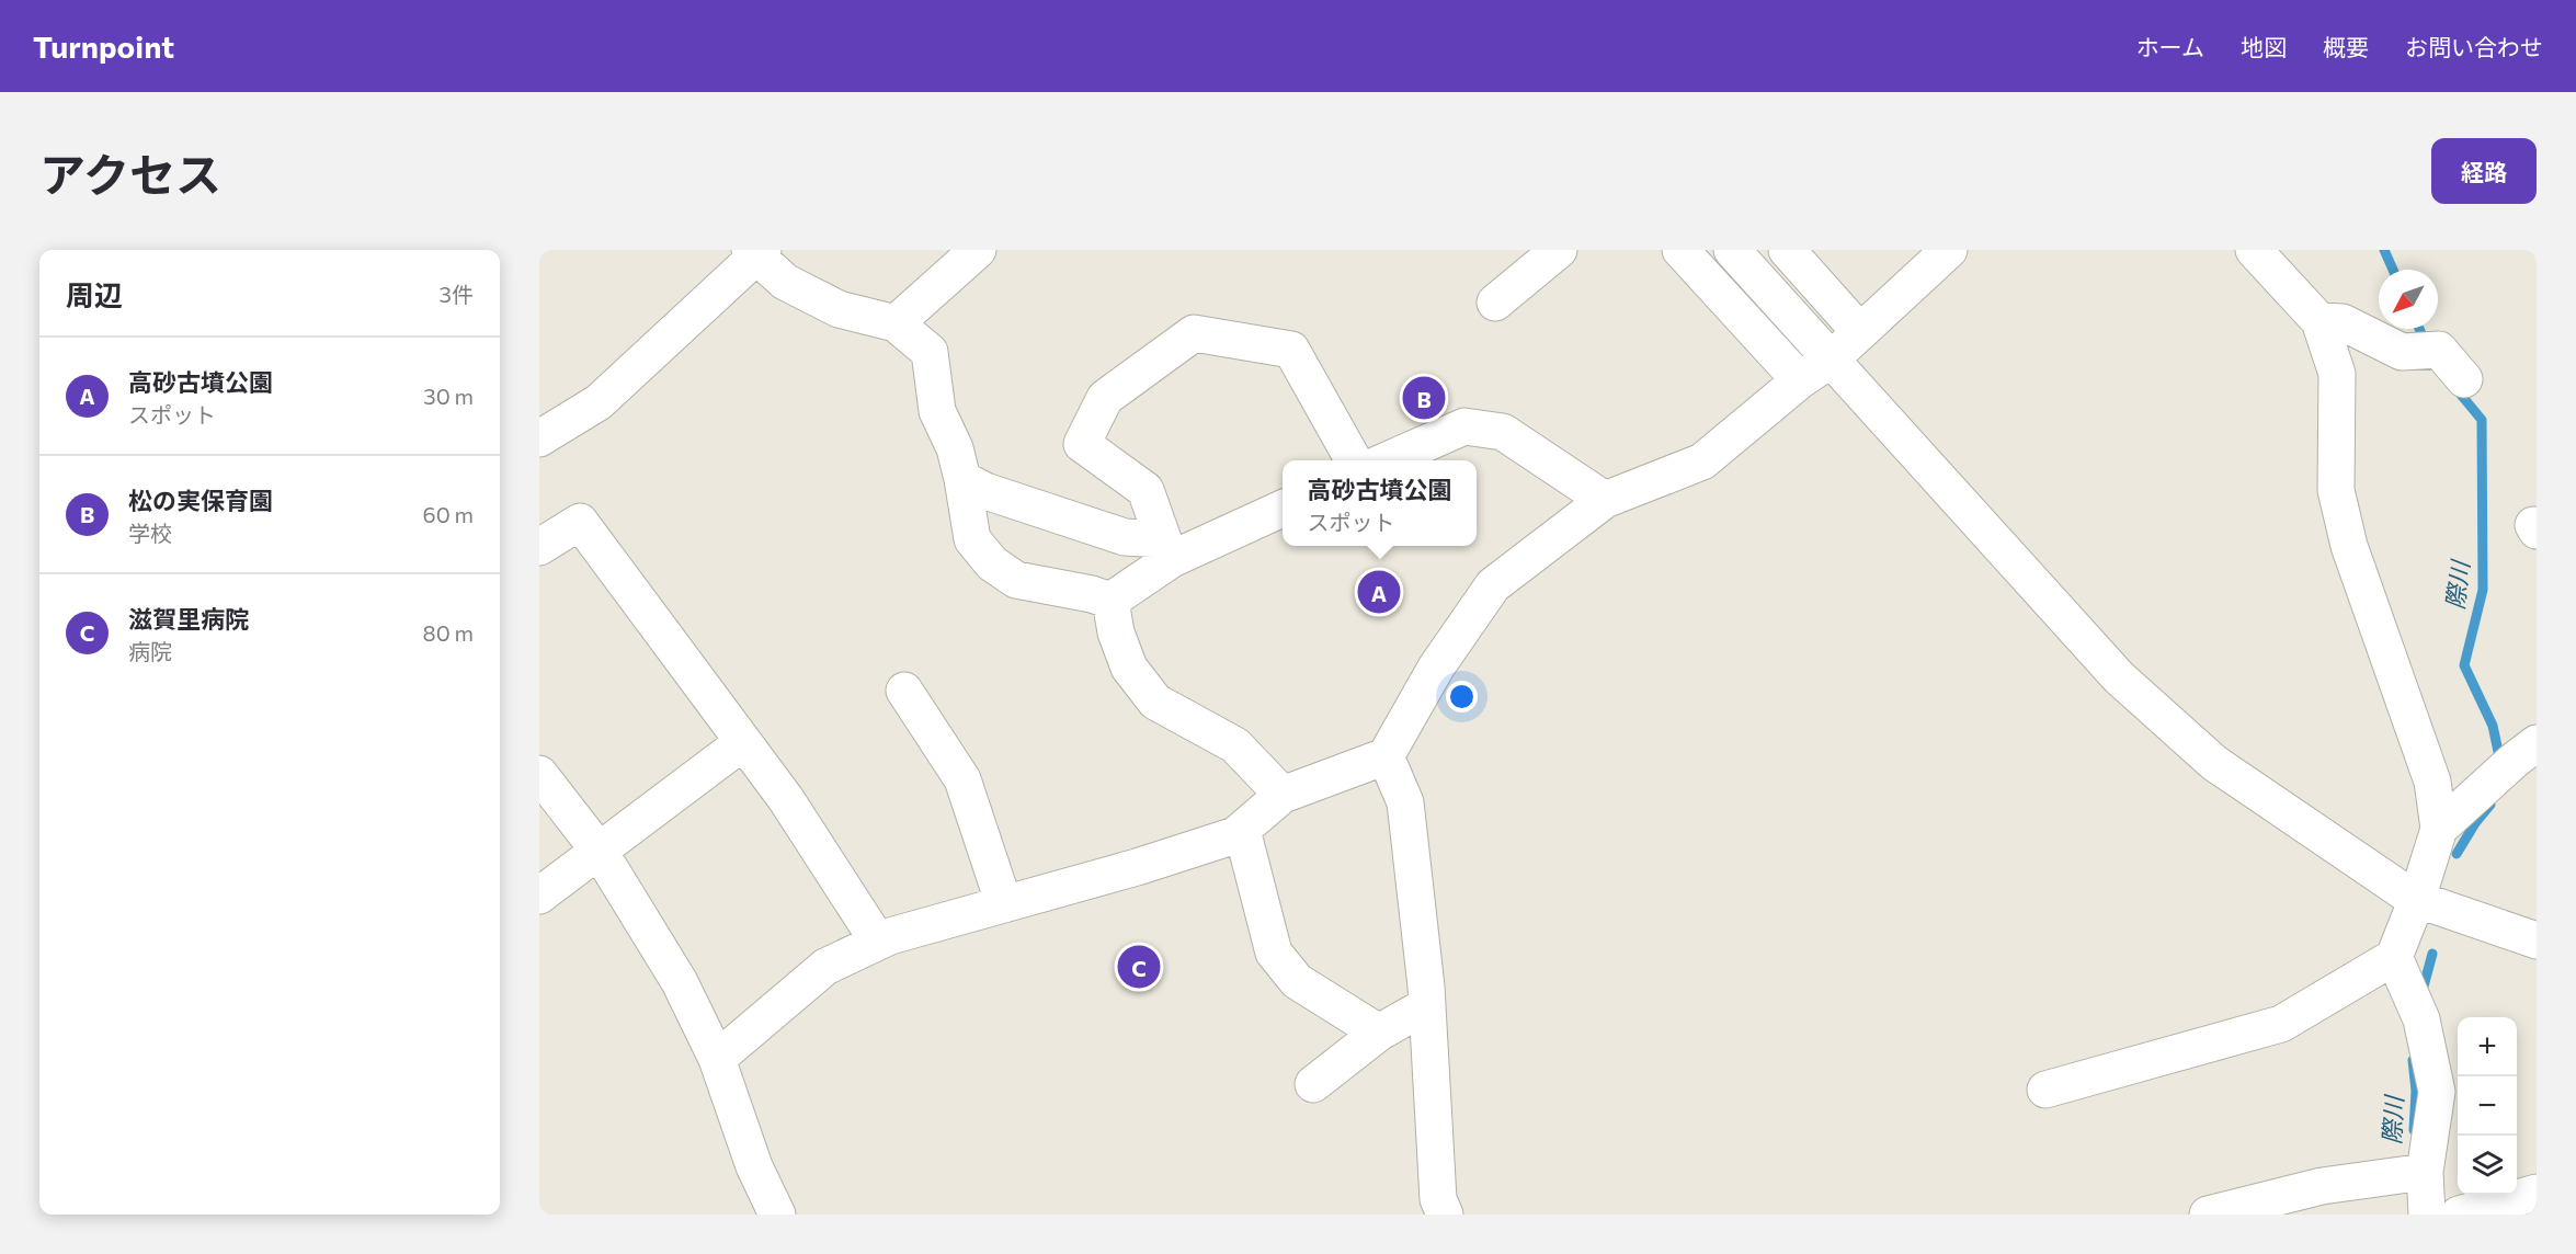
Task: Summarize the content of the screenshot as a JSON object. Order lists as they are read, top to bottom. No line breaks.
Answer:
{"water":["際川"],"north":"bottom left","page":{"header":"Turnpoint","nav":["ホーム","地図","概要","お問い合わせ"],"title":"アクセス","buttons":"経路","heading":["周辺","3件"],"list":[{"mark":"A","name":"高砂古墳公園","note":"スポット","value":"30 m"},{"mark":"B","name":"松の実保育園","note":"学校","value":"60 m"},{"mark":"C","name":"滋賀里病院","note":"病院","value":"80 m"}],"pins":["B","A","C"],"popup":["高砂古墳公園","スポット"],"map_buttons":["+","−"]}}
